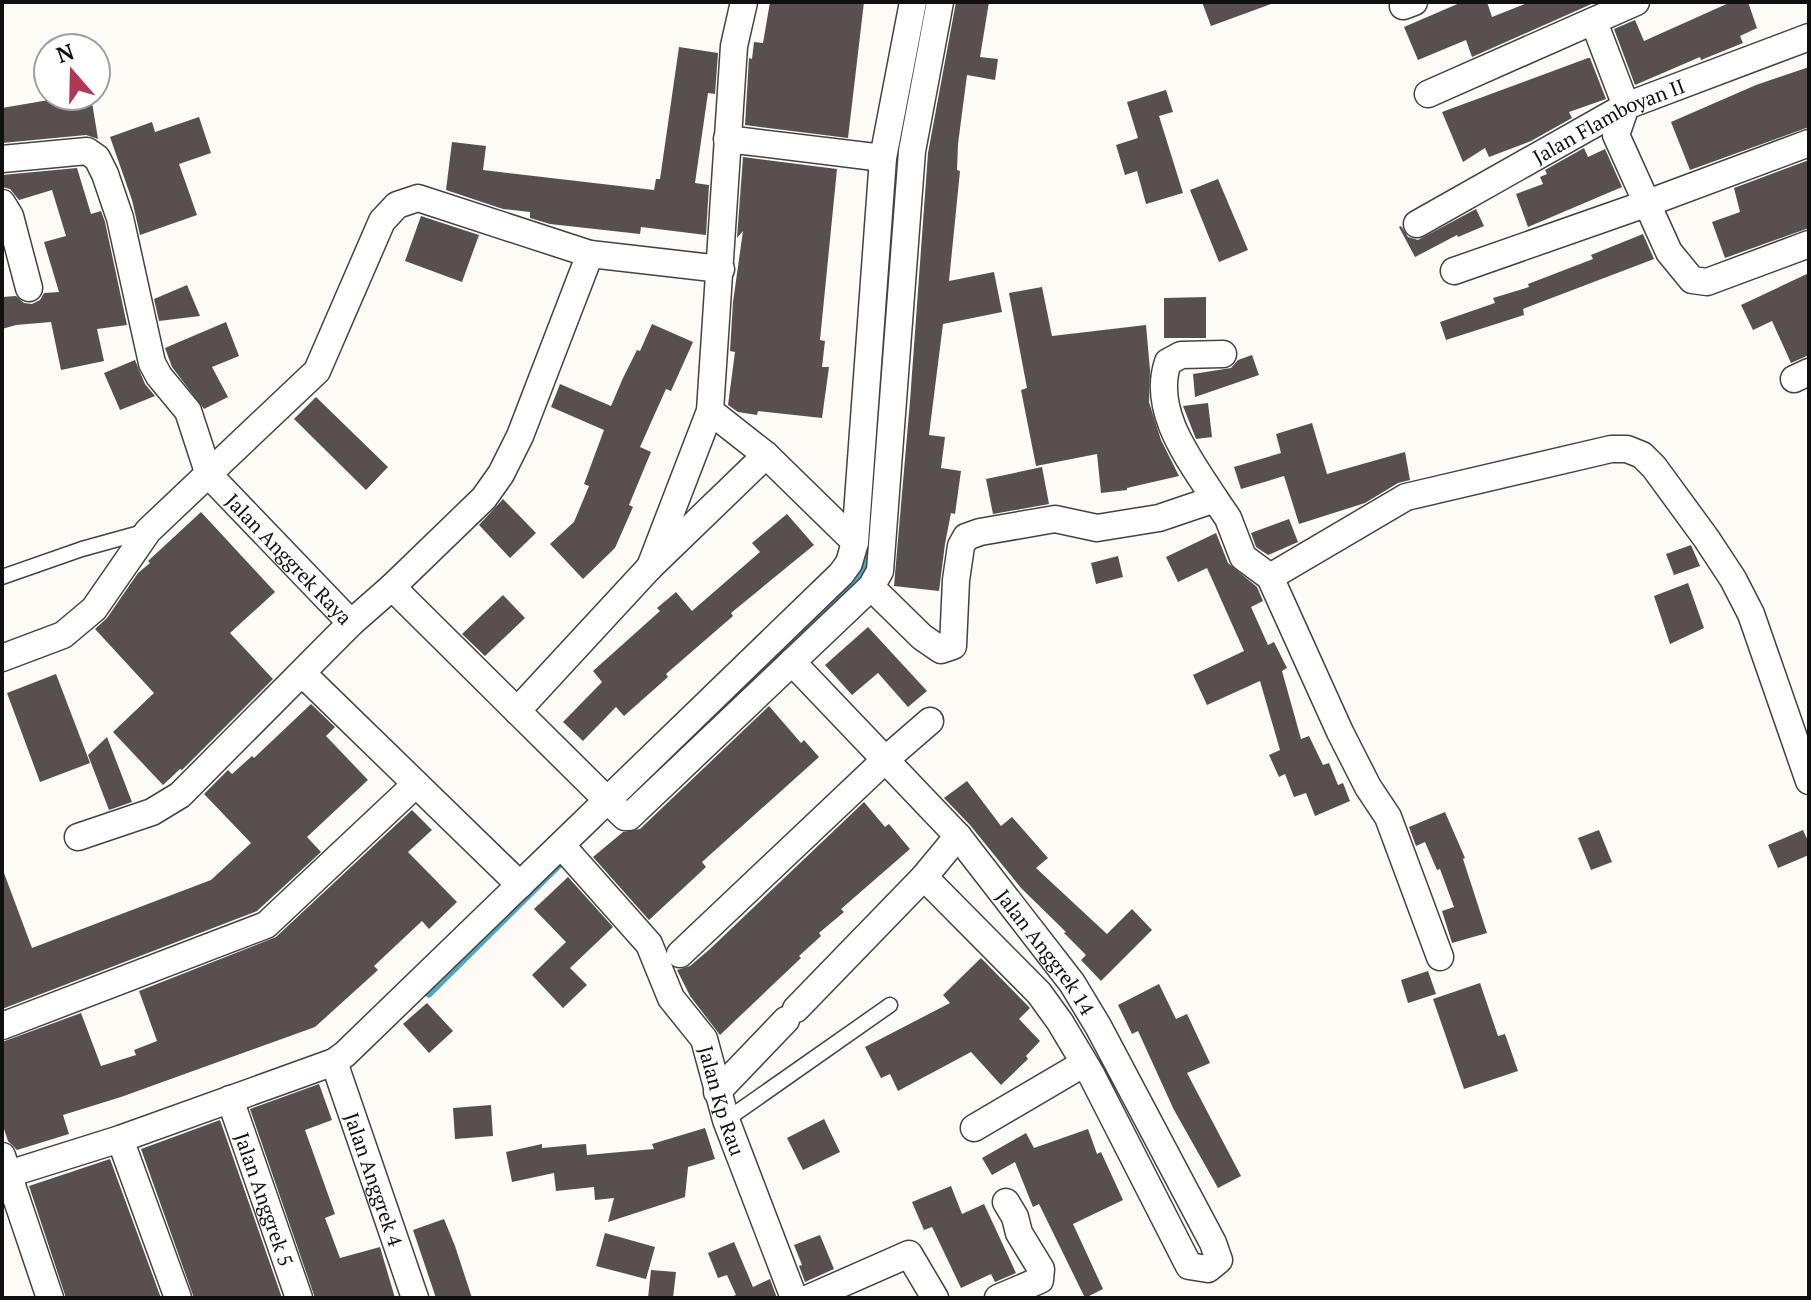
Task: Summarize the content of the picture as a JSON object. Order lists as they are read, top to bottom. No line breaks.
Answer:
{"streets":{"street":["Jalan Flamboyan II","Jalan Anggrek Raya","Jalan Anggrek 14","Jalan Kp Rau","Jalan Anggrek 4","Jalan Anggrek 5"]},"north":"top"}
